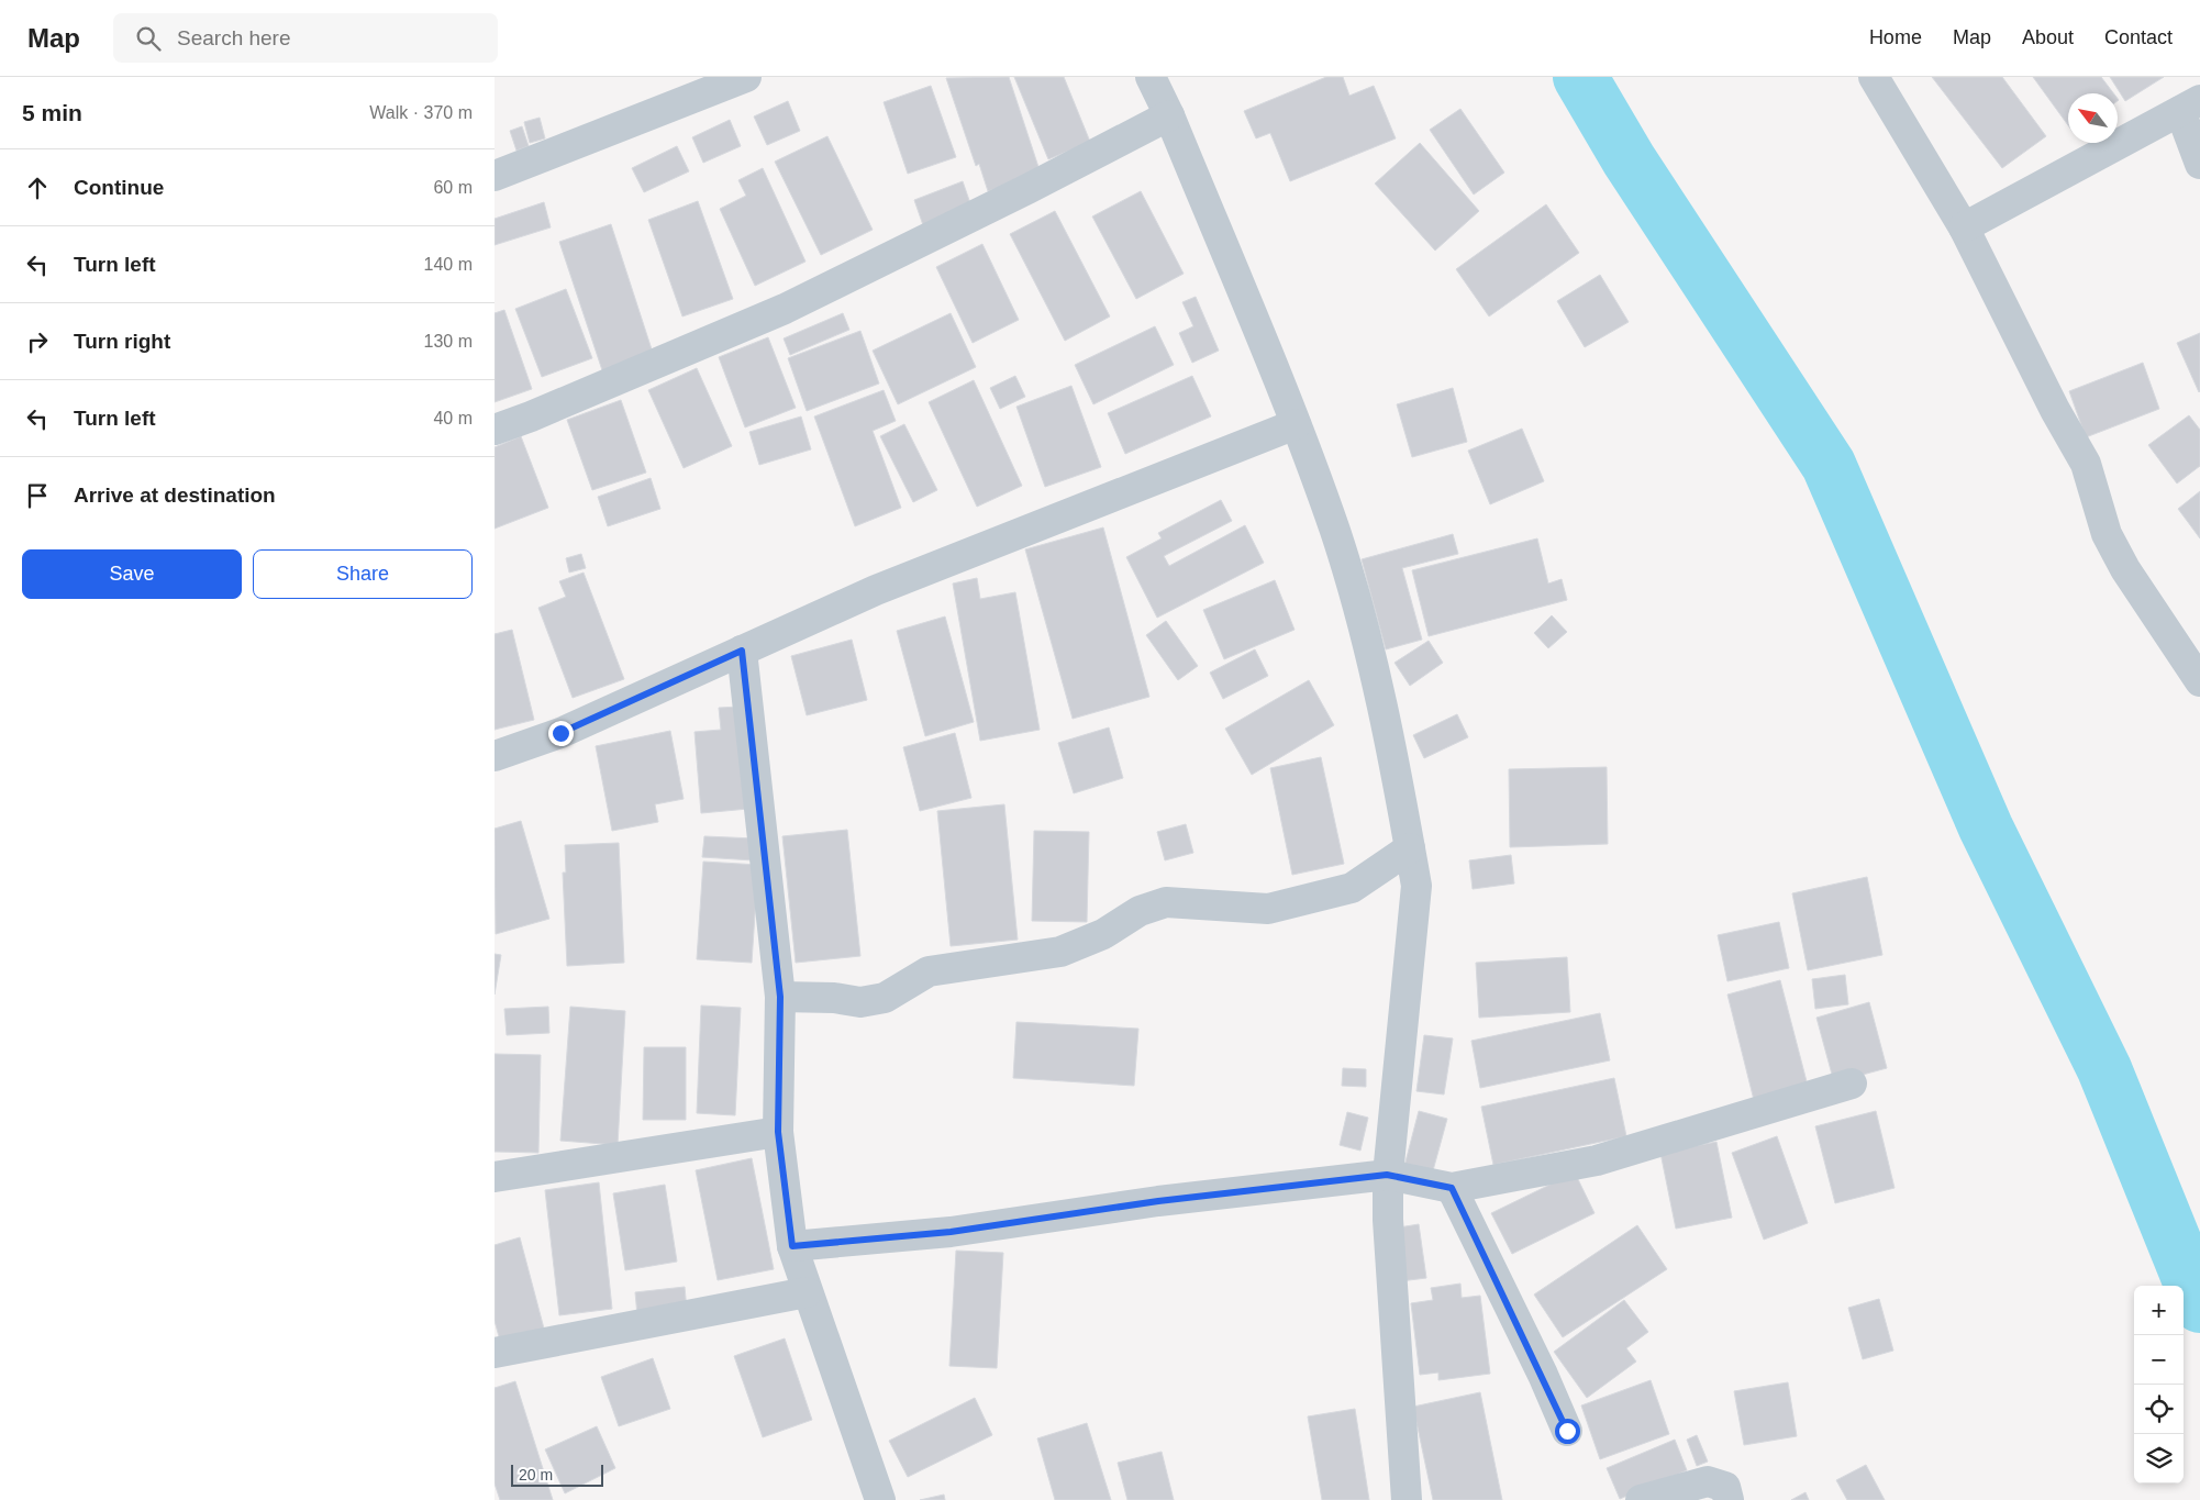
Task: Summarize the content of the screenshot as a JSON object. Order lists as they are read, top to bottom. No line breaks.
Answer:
{"scale_bar":"20 m","north":"top left","page":{"header":"Map","search":"Search here","nav":["Home","Map","About","Contact"],"heading":["5 min","Walk · 370 m"],"list":[["Continue","60 m"],["Turn left","140 m"],["Turn right","130 m"],["Turn left","40 m"],"Arrive at destination"],"buttons":["Save","Share"],"map_buttons":["+","−"],"scale":"20 m"}}
